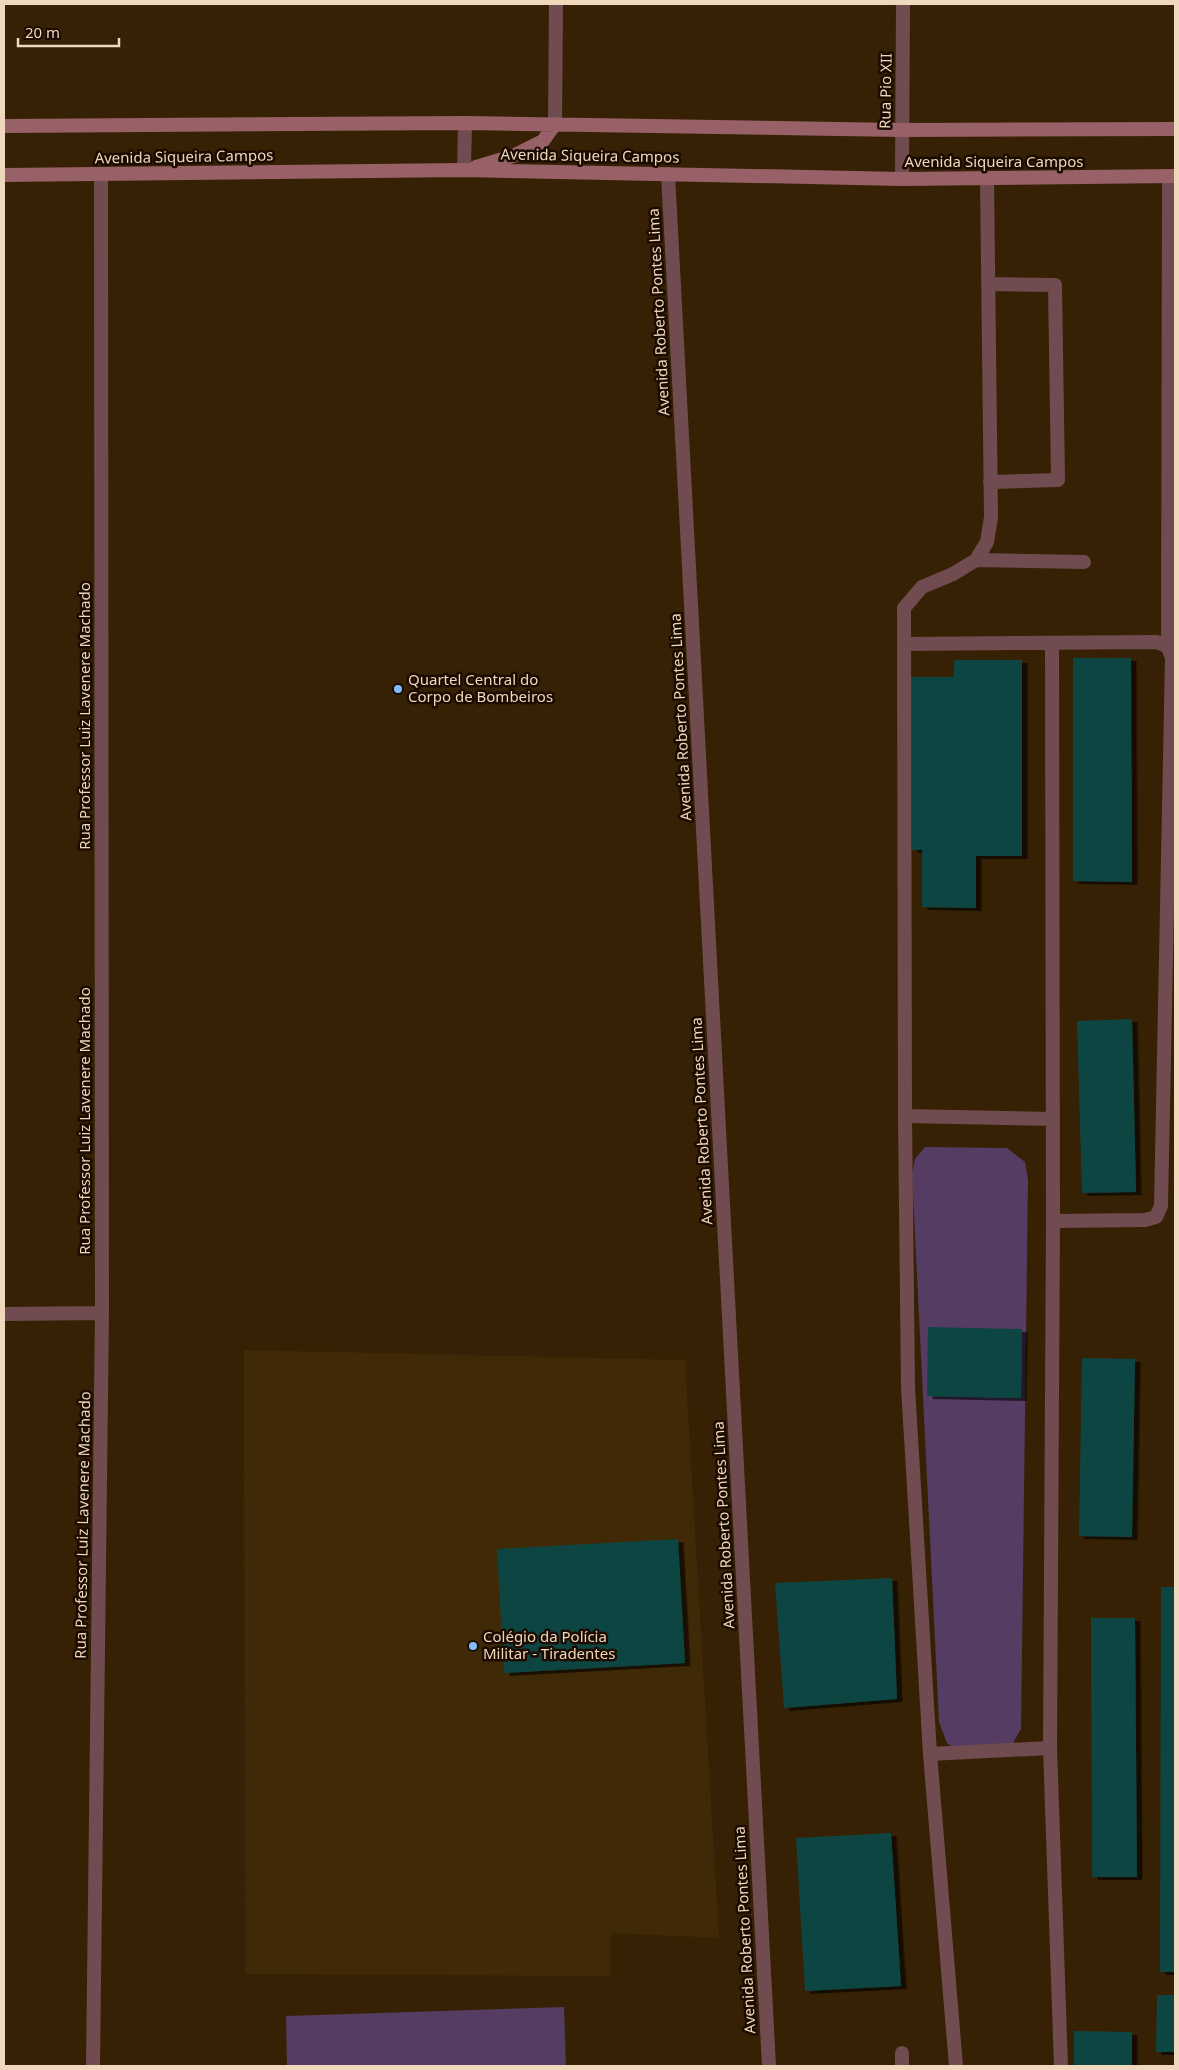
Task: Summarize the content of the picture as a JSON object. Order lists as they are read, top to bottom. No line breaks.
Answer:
{"streets":{"main road":["Avenida Siqueira Campos"],"street":["Rua Pio XII","Avenida Roberto Pontes Lima","Rua Professor Luiz Lavenere Machado"]},"crossings":[["Rua Pio XII","Avenida Siqueira Campos"],["Avenida Siqueira Campos","Avenida Roberto Pontes Lima"],["Avenida Siqueira Campos","Rua Professor Luiz Lavenere Machado"]],"places":["Quartel Central do Corpo de Bombeiros","Colégio da Polícia Militar - Tiradentes"],"scale_bar":"20 m"}
